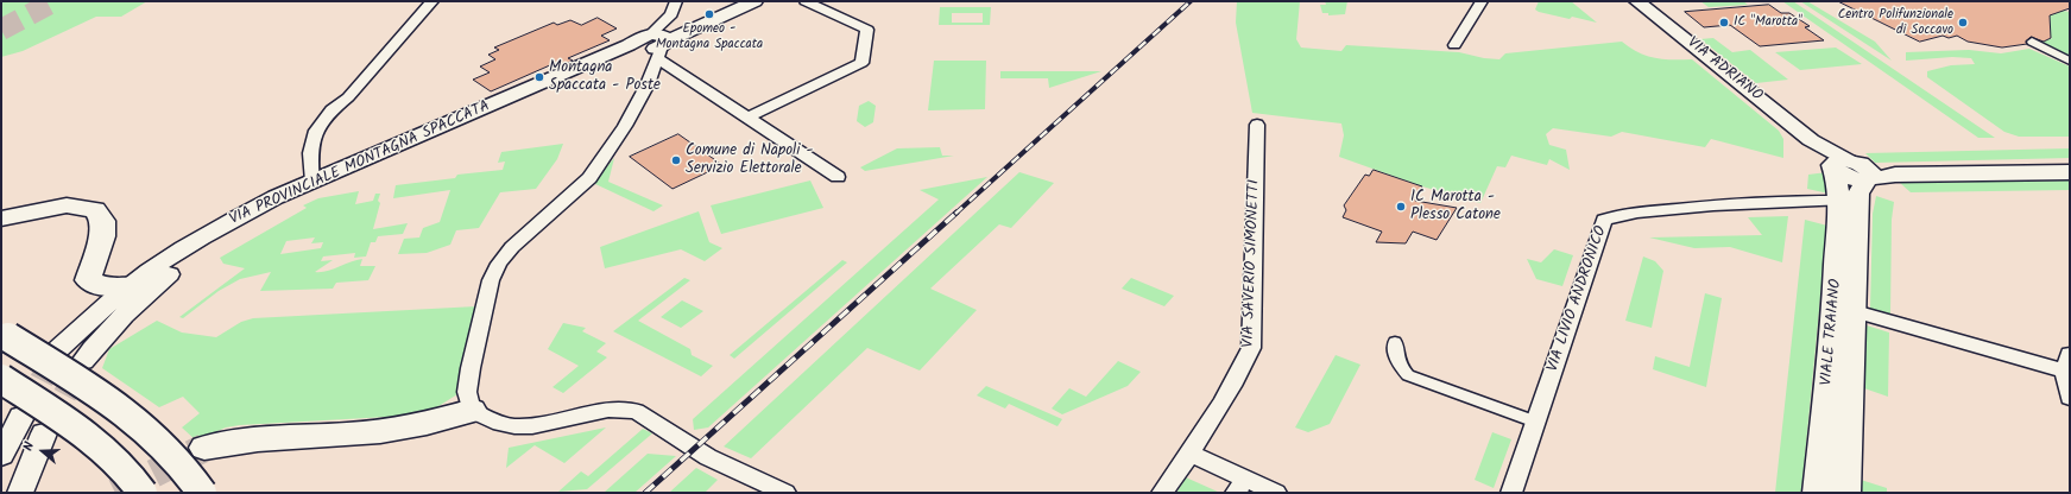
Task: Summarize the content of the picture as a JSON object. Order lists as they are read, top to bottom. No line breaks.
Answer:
{"streets":{"main road":["VIALE TRAIANO"],"street":["VIA ADRIANO","VIA PROVINCIALE MONTAGNA SPACCATA","VIA SAVERIO SIMONETTI","VIA LIVIO ANDRONICO"]},"crossings":[["VIA ADRIANO","VIALE TRAIANO"],["VIA LIVIO ANDRONICO","VIALE TRAIANO"]],"places":["Epomeo - Montagna Spaccata","IC \"Marotta\"","Centro Polifunzionale di Soccavo","Montagna Spaccata - Poste","Comune di Napoli - Servizio Elettorale","IC Marotta - Plesso Catone"],"north":"left"}
